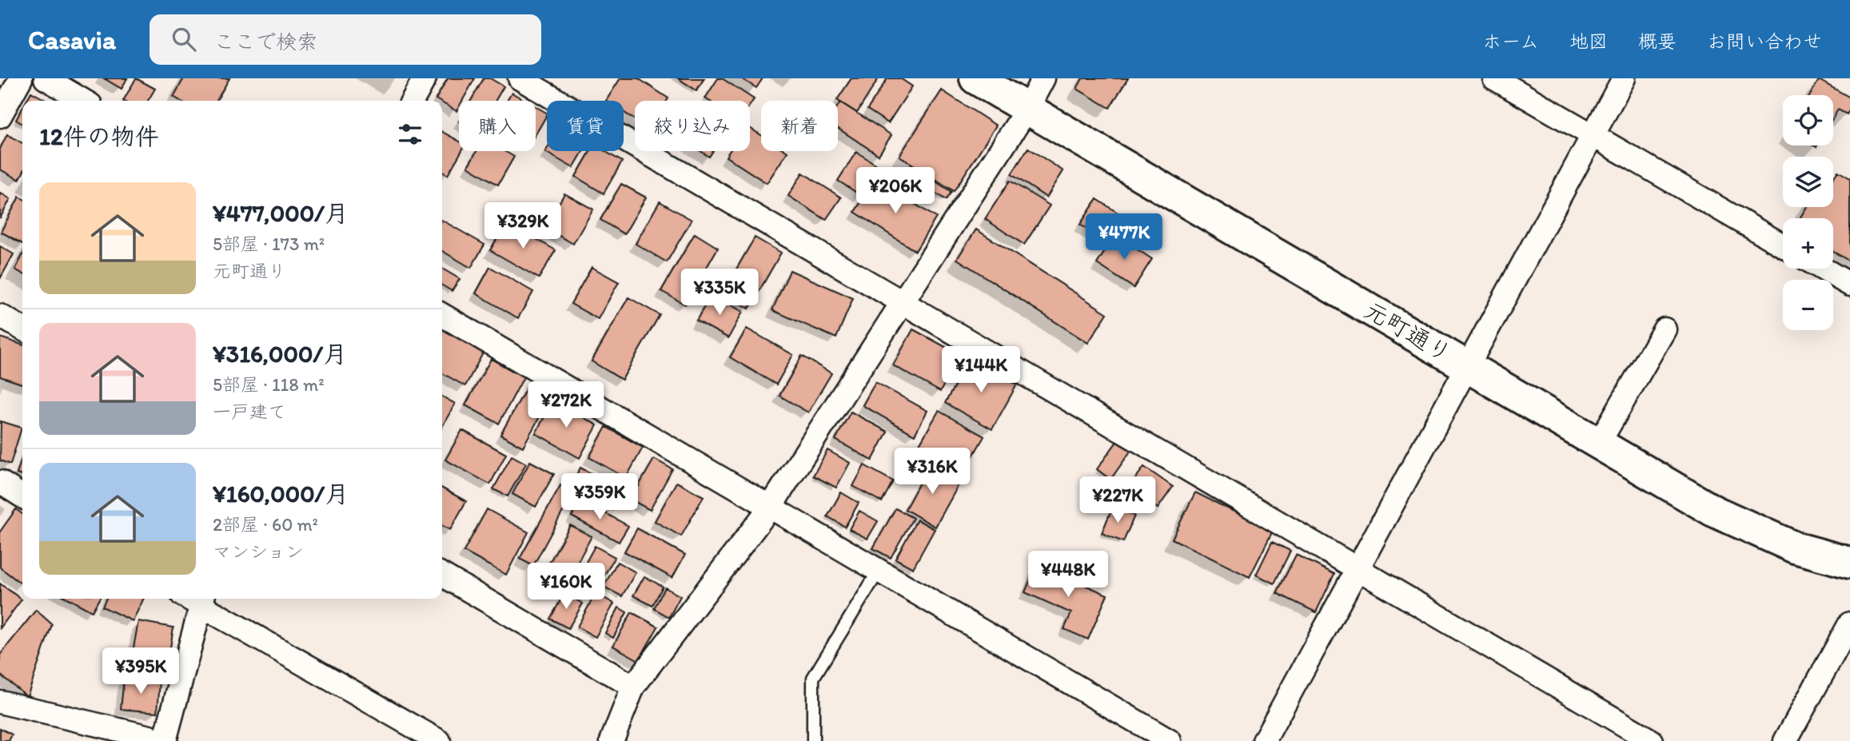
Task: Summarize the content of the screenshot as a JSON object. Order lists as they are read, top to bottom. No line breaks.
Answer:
{"streets":{"street":["元町通り"]},"page":{"header":"Casavia","search":"ここで検索","nav":["ホーム","地図","概要","お問い合わせ"],"map_buttons":["+","−"],"chip":["購入","賃貸","絞り込み","新着"],"heading":"12件の物件","price":["¥206K","¥329K","¥477K","¥335K","¥144K","¥272K","¥316K","¥359K","¥227K","¥448K","¥160K","¥395K"],"list":[{"name":"¥477,000/月","note":"5部屋 · 173 m² · 元町通り"},{"name":"¥316,000/月","note":"5部屋 · 118 m² · 一戸建て"},{"name":"¥160,000/月","note":"2部屋 · 60 m² · マンション"}]}}
